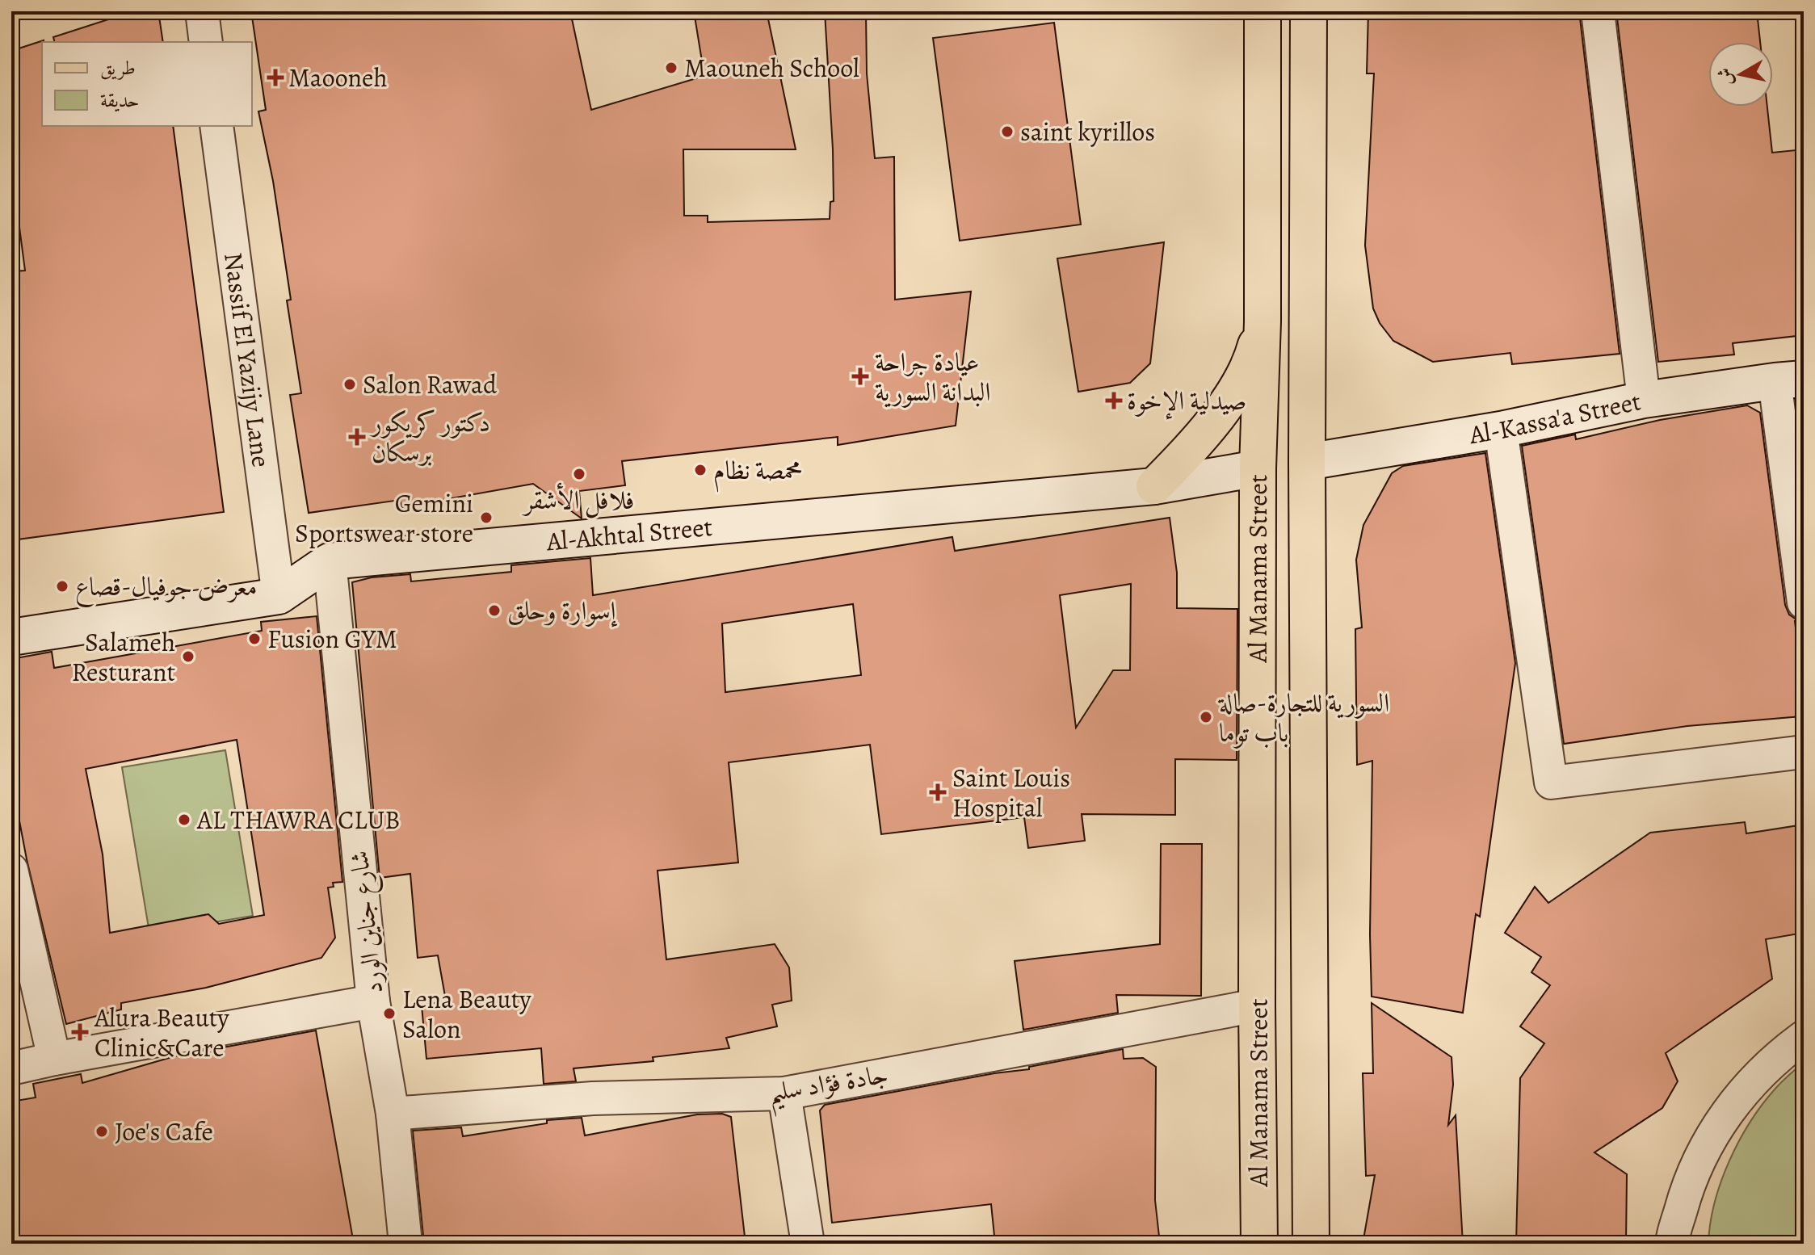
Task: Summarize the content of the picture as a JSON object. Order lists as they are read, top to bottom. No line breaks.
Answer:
{"streets":{"main road":["Al-Kassa'a Street","Al-Akhtal Street","Al Manama Street"],"street":["Nassif El Yazijy Lane","شارع جناين الورد","جادة فؤاد سليم"]},"crossings":[["Nassif El Yazijy Lane","Al-Akhtal Street"],["Al-Kassa'a Street","Al Manama Street"],["Al-Akhtal Street","Al Manama Street"],["Al-Akhtal Street","شارع جناين الورد"],["Al Manama Street","جادة فؤاد سليم"],["شارع جناين الورد","جادة فؤاد سليم"]],"places":{"other":["Maouneh School","saint kyrillos","Salon Rawad","محمصة نظام","فلافل الأشقر","Gemini Sportswear store","معرض جوفيال-قصاع","إسوارة وحلق","Fusion GYM","Salameh Resturant","السورية للتجارة-صالة باب توما","AL THAWRA CLUB","Lena Beauty Salon","Joe's Cafe"],"health":["Maooneh","عيادة جراحة البدانة السورية","صيدلية الإخوة","دكتور كريكور برسكان","Saint Louis Hospital","Alura Beauty Clinic&Care"]},"legend":["طريق","حديقة"],"north":"left"}
